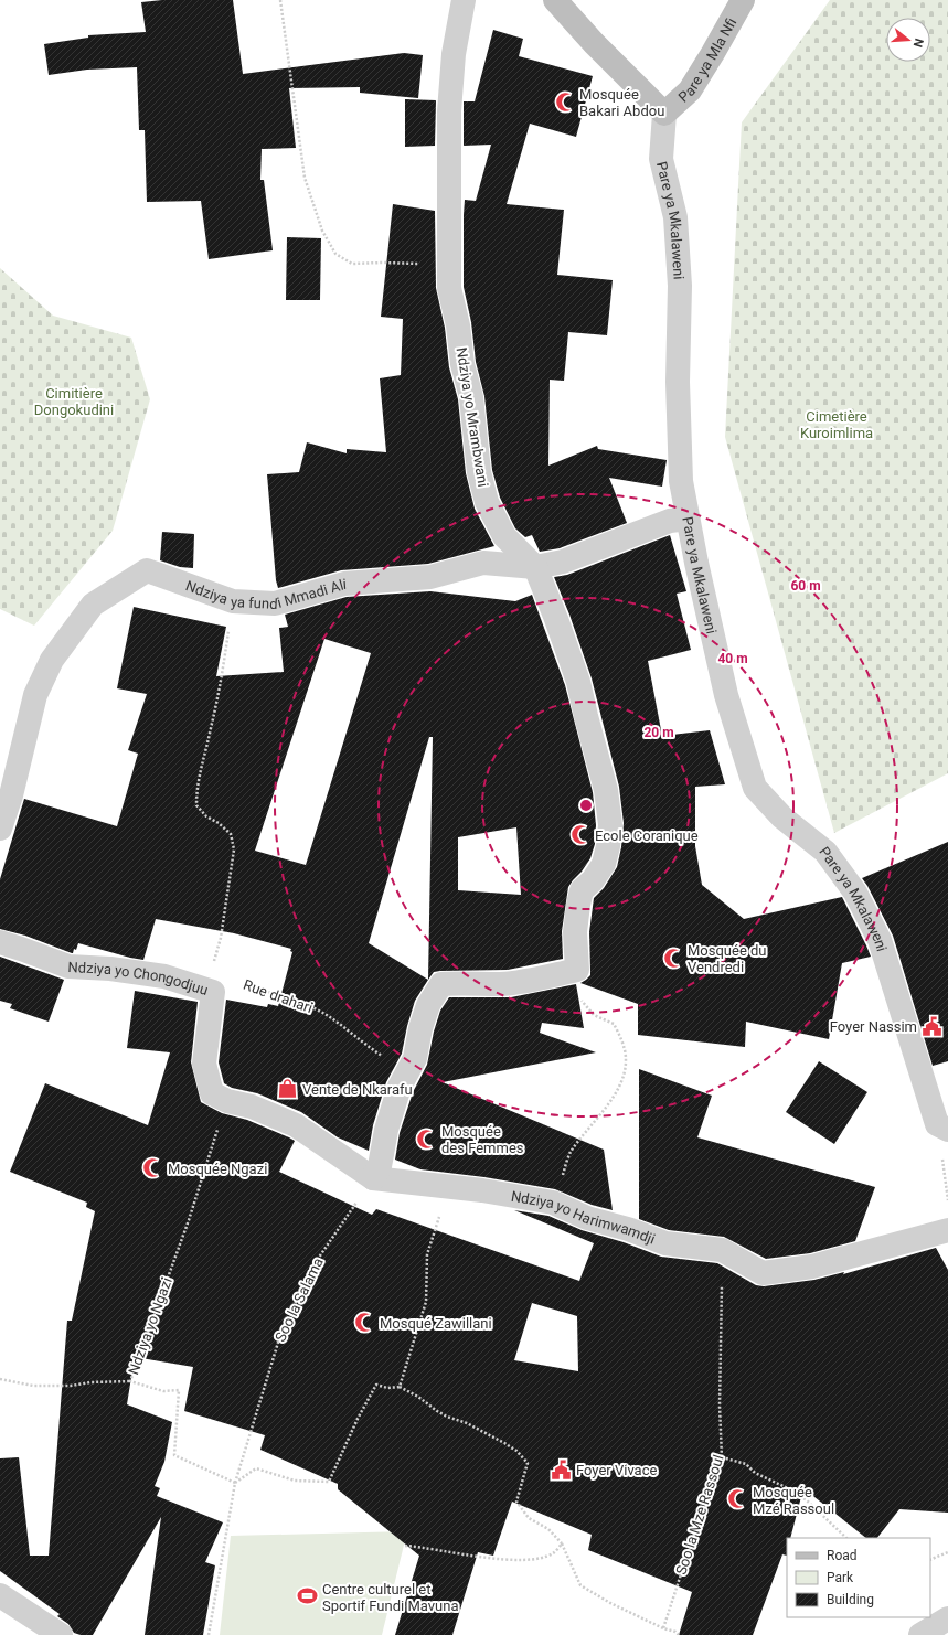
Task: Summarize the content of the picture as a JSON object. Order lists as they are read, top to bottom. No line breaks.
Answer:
{"streets":{"main road":["Pare ya Mla Nfi"],"street":["Pare ya Mkalaweni","Ndziya yo Mrambwani","Ndziya ya fundi Mmadi Ali","Ndziya yo Chongodjuu","Ndziya yo Harimwamdji"],"path":["Rue drahari","Soo la Salama","Ndziya yo Ngazi","Soo la Mze Rassoul"]},"crossings":[["Pare ya Mla Nfi","Pare ya Mkalaweni"],["Pare ya Mkalaweni","Ndziya ya fundi Mmadi Ali"],["Ndziya yo Mrambwani","Ndziya ya fundi Mmadi Ali"],["Ndziya yo Chongodjuu","Ndziya yo Harimwamdji"],["Ndziya yo Chongodjuu","Ndziya yo Ngazi"],["Ndziya yo Harimwamdji","Soo la Salama"],["Ndziya yo Harimwamdji","Ndziya yo Ngazi"],["Ndziya yo Harimwamdji","Soo la Mze Rassoul"],["Soo la Salama","Ndziya yo Ngazi"]],"parks":["Cimitière Dongokudini","Cimetière Kuroimlima"],"places":{"mosque":["Mosquée Bakari Abdou","Ecole Coranique","Mosquée du Vendredi","Mosquée des Femmes","Mosquée Ngazi","Mosqué Zawillani","Mosquée Mzé Rassoul"],"public building":["Foyer Nassim","Foyer Vivace"],"shop":["Vente de Nkarafu"],"sports":["Centre culturel et Sportif Fundi Mavuna"]},"legend":["Road","Park","Building"],"north":"right","rings":["60 m","40 m","20 m"]}
